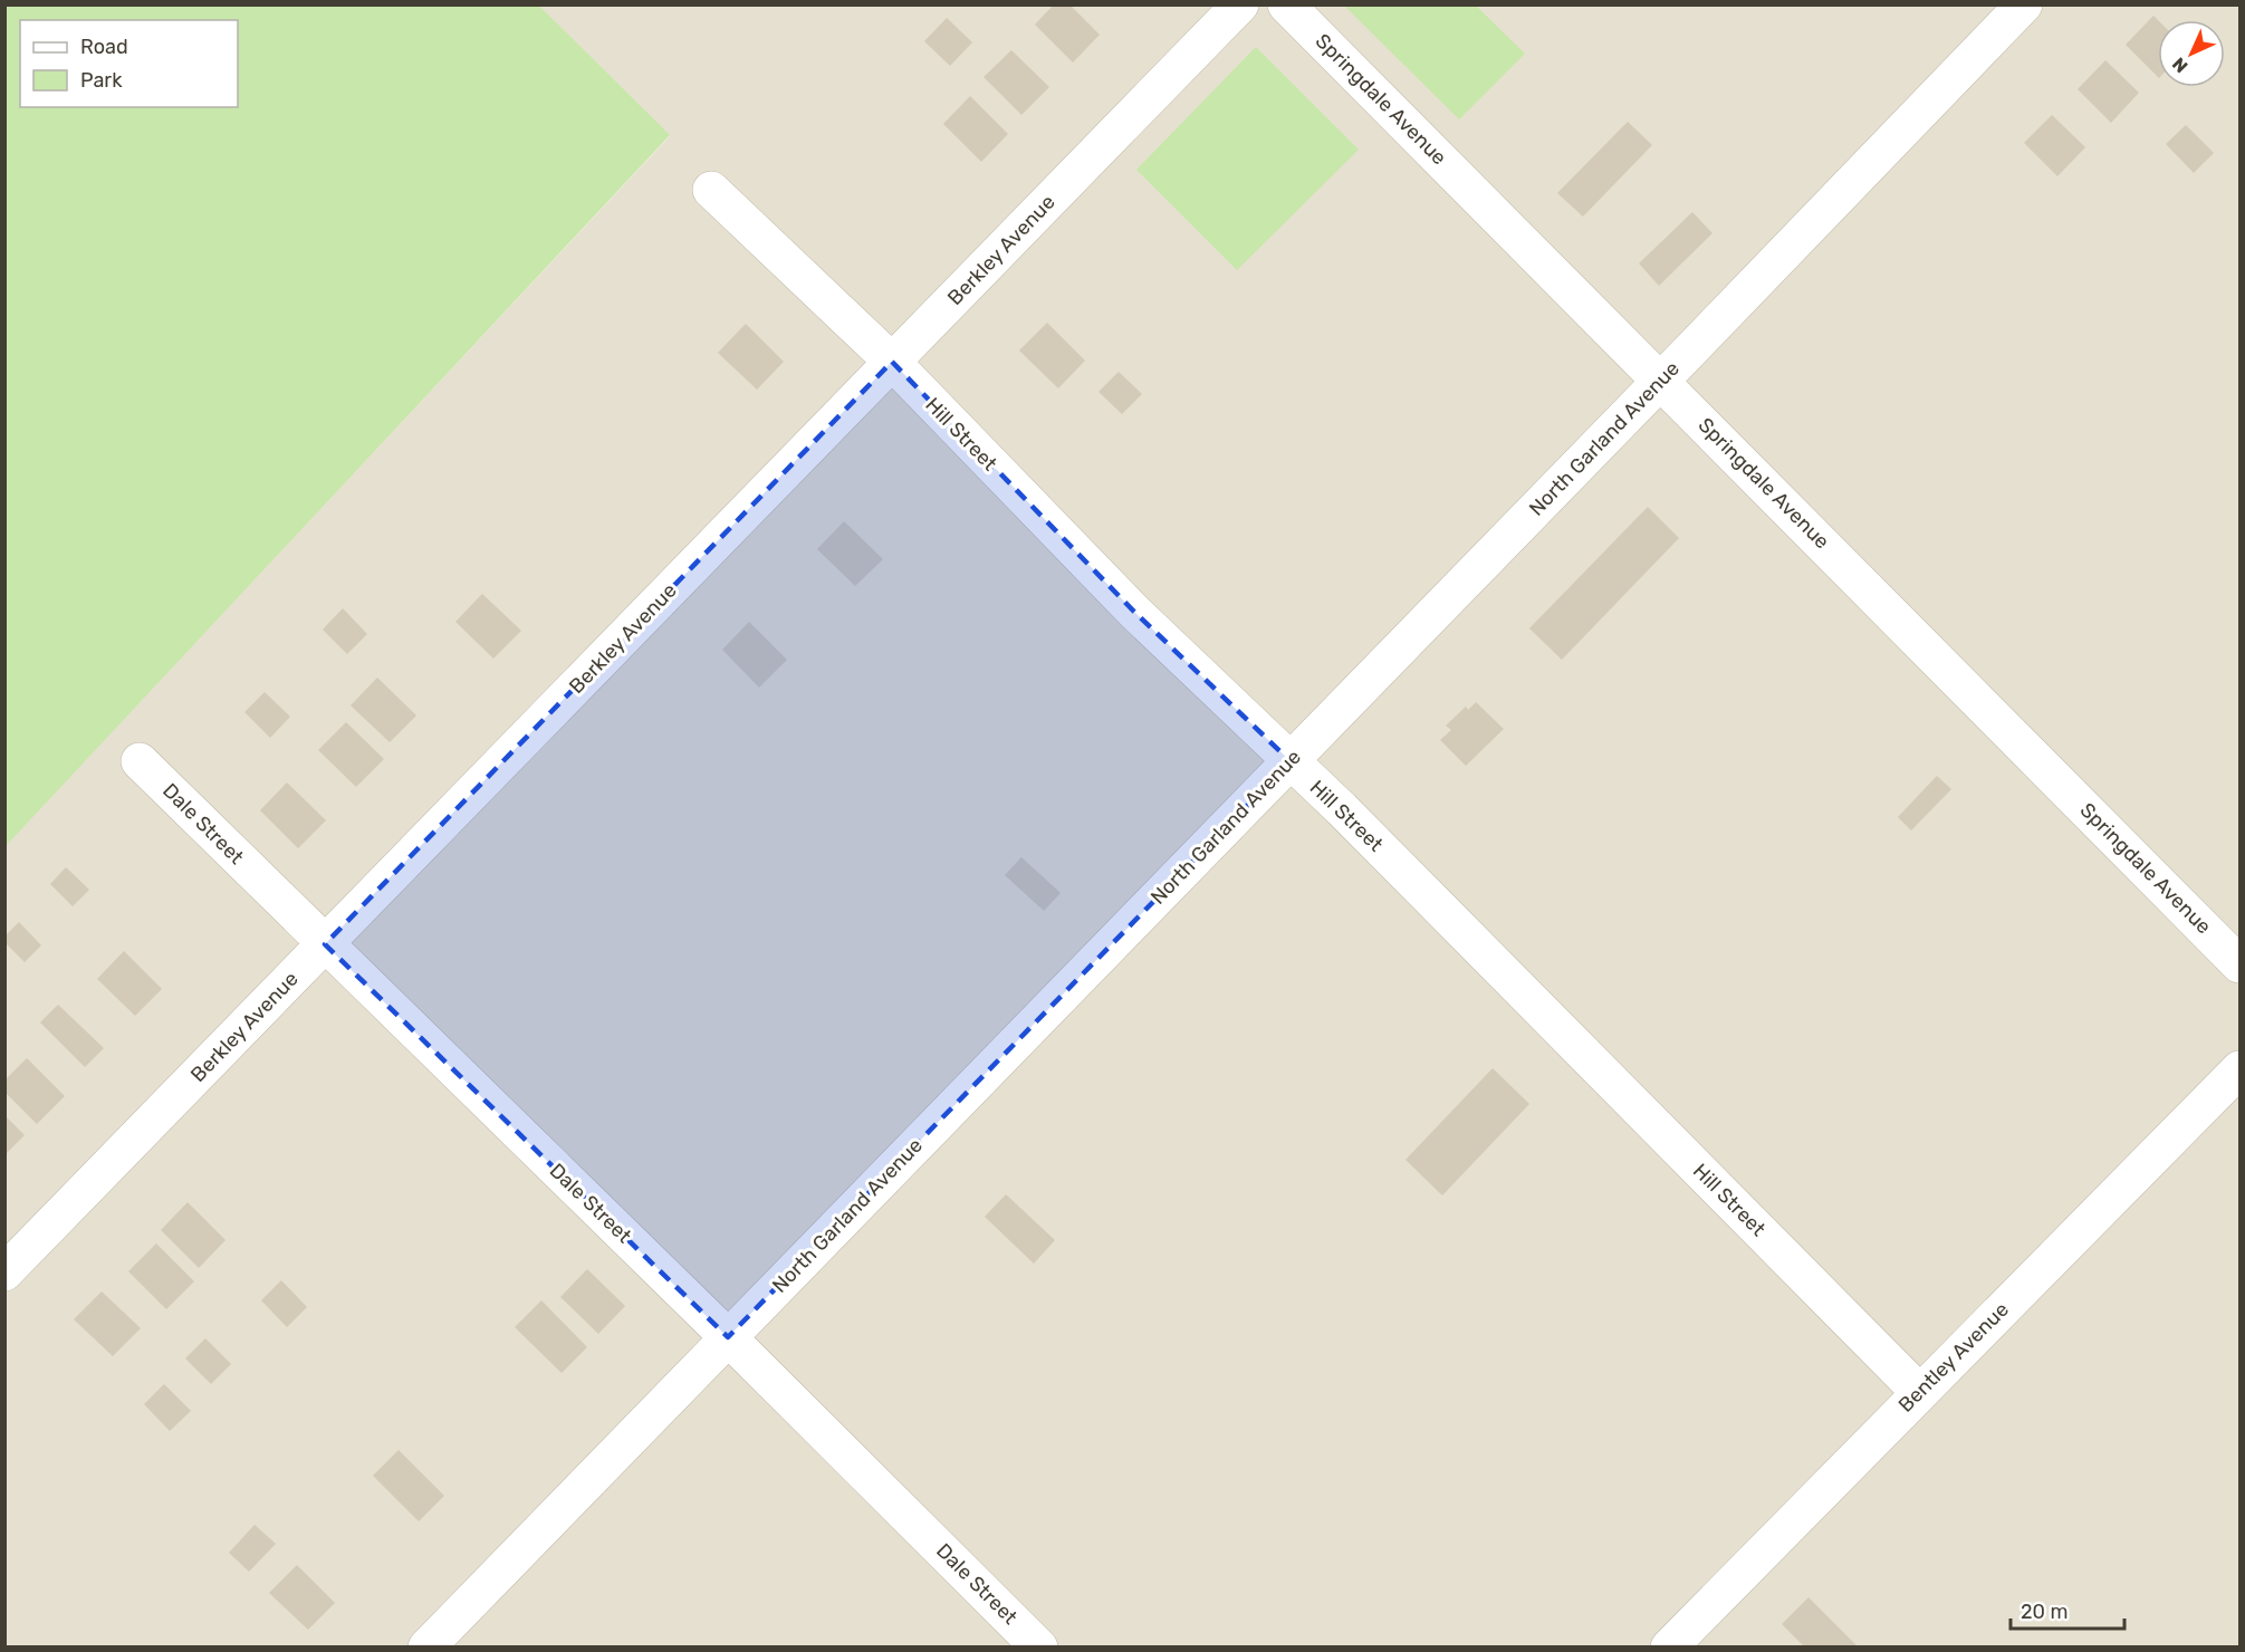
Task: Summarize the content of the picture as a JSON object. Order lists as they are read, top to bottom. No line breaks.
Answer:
{"streets":{"street":["Springdale Avenue","Berkley Avenue","Hill Street","North Garland Avenue","Dale Street","Bentley Avenue"]},"crossings":[["Springdale Avenue","North Garland Avenue"],["Berkley Avenue","Hill Street"],["Berkley Avenue","Dale Street"],["Hill Street","North Garland Avenue"],["Hill Street","Bentley Avenue"],["North Garland Avenue","Dale Street"]],"legend":["Road","Park"],"scale_bar":"20 m","north":"bottom left"}
